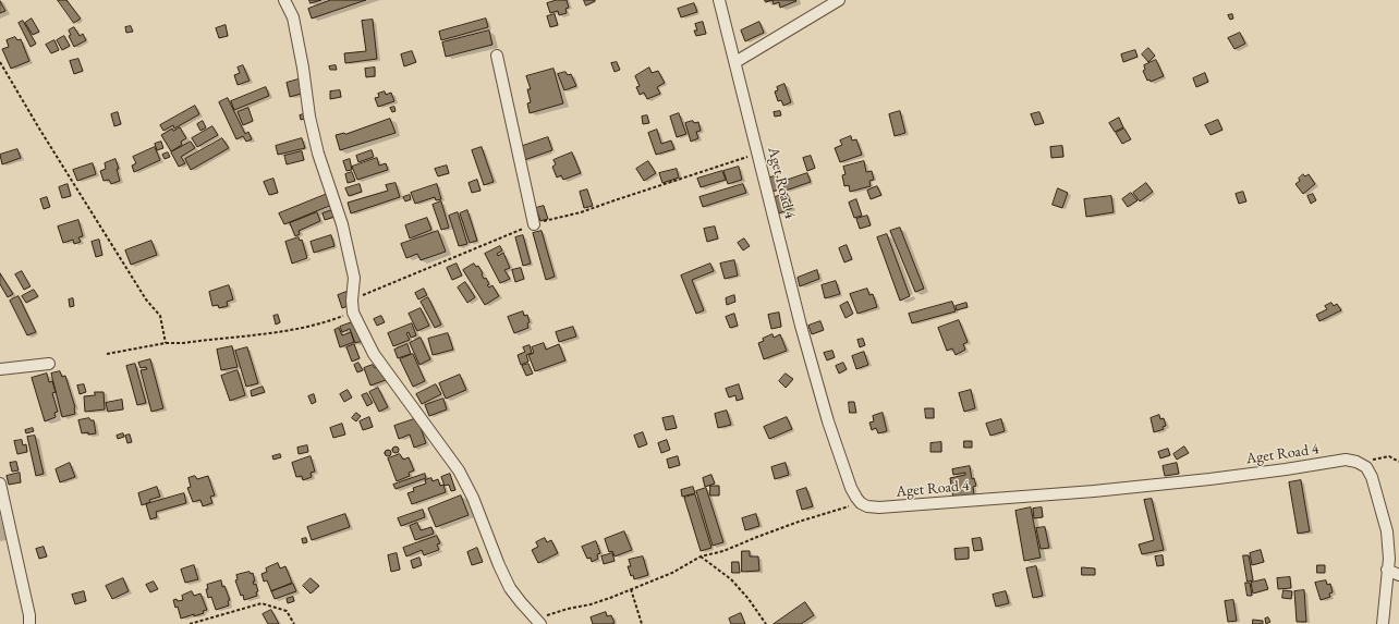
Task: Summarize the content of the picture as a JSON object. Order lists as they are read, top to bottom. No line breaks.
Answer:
{"streets":{"street":["Aget Road 4"]}}
